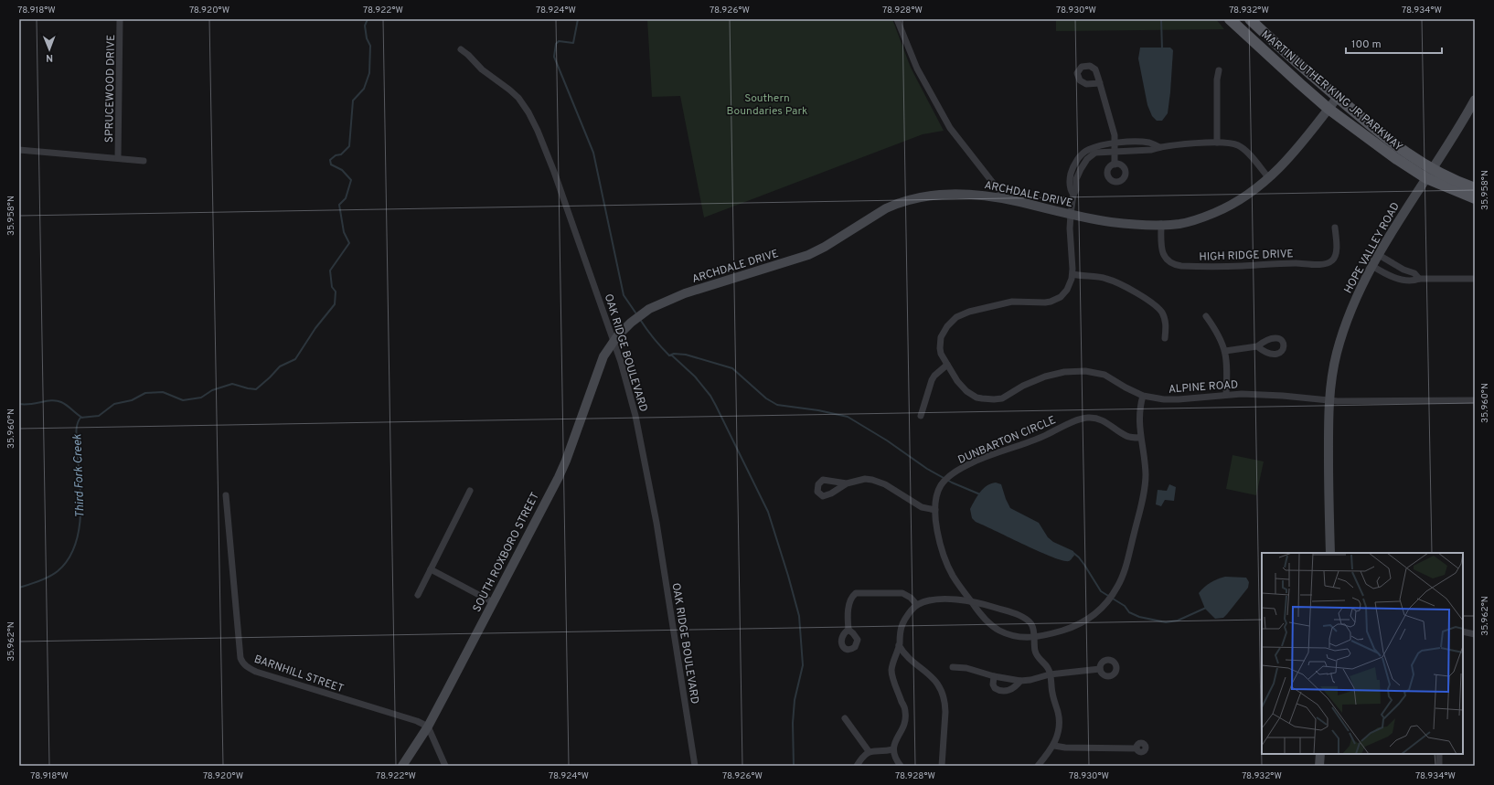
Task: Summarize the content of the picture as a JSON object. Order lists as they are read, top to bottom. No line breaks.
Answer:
{"streets":{"main road":["MARTIN LUTHER KING JR PARKWAY"],"street":["SPRUCEWOOD DRIVE","ARCHDALE DRIVE","HOPE VALLEY ROAD","HIGH RIDGE DRIVE","OAK RIDGE BOULEVARD","ALPINE ROAD","DUNBARTON CIRCLE","SOUTH ROXBORO STREET","BARNHILL STREET"]},"crossings":[["MARTIN LUTHER KING JR PARKWAY","ARCHDALE DRIVE"],["MARTIN LUTHER KING JR PARKWAY","HOPE VALLEY ROAD"],["ARCHDALE DRIVE","HIGH RIDGE DRIVE"],["ARCHDALE DRIVE","OAK RIDGE BOULEVARD"],["ARCHDALE DRIVE","ALPINE ROAD"],["ARCHDALE DRIVE","SOUTH ROXBORO STREET"],["HOPE VALLEY ROAD","ALPINE ROAD"],["OAK RIDGE BOULEVARD","SOUTH ROXBORO STREET"],["ALPINE ROAD","DUNBARTON CIRCLE"],["SOUTH ROXBORO STREET","BARNHILL STREET"]],"water":["Third Fork Creek"],"parks":["Southern Boundaries Park"],"scale_bar":"100 m","north":"bottom","coordinates":["78.918°W","78.920°W","78.922°W","78.924°W","78.926°W","78.928°W","78.930°W","78.932°W","78.934°W","35.958°N","35.960°N","35.962°N"]}
